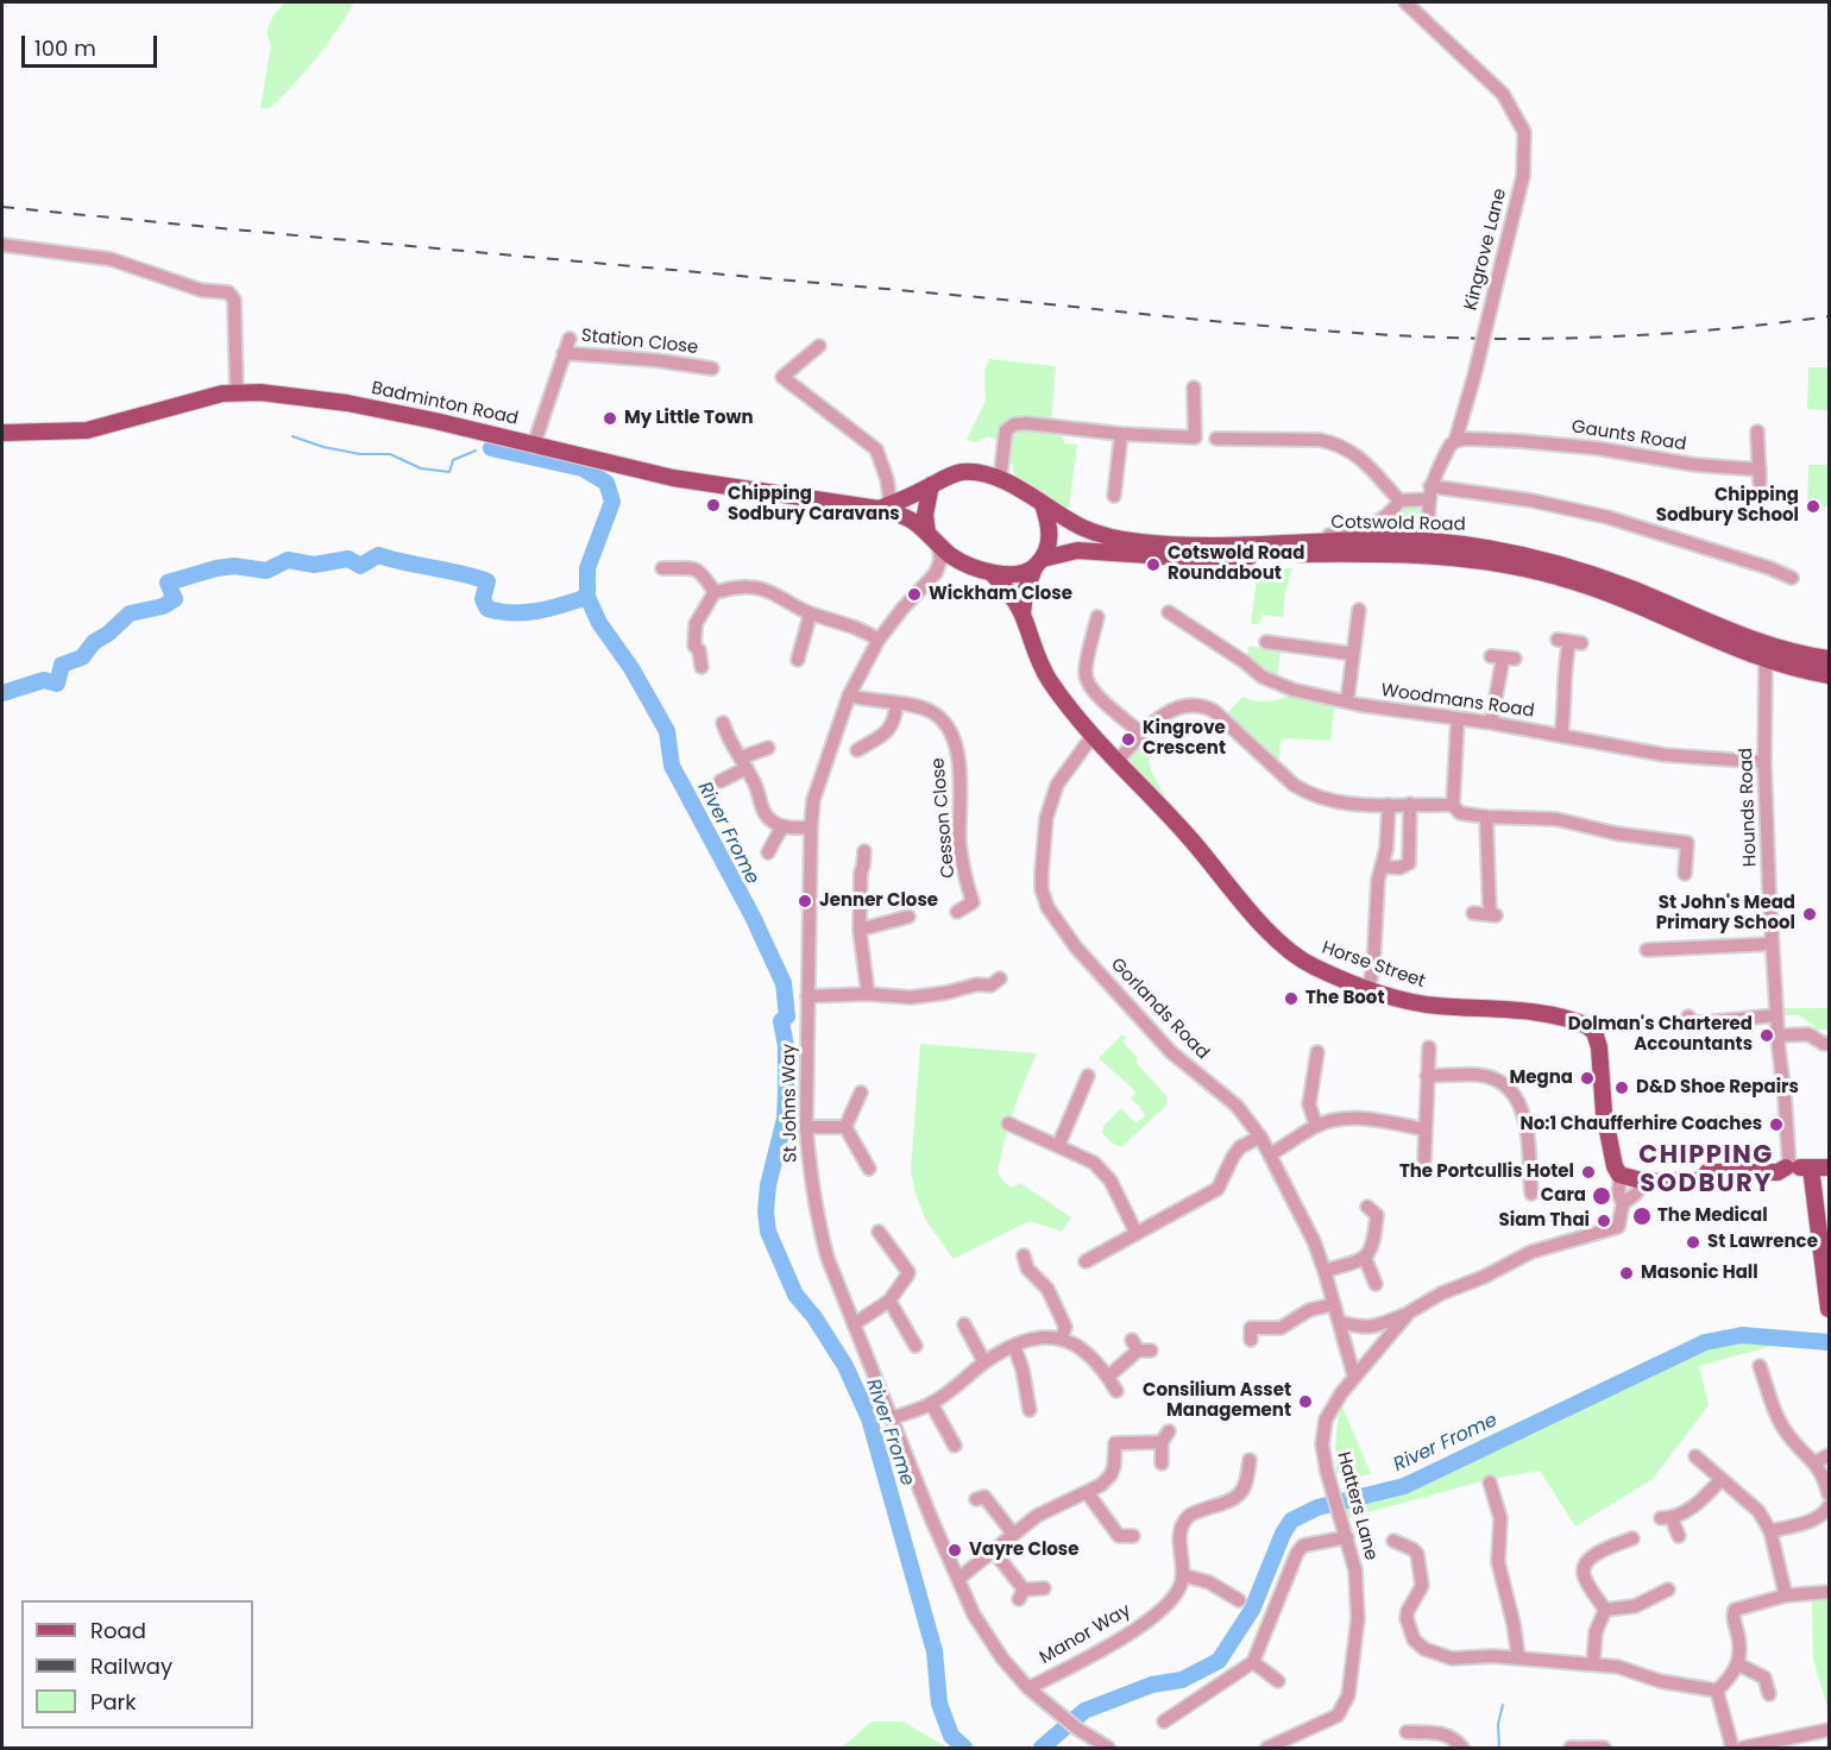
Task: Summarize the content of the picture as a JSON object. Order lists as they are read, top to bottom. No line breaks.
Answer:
{"streets":{"main road":["Badminton Road","Cotswold Road","Horse Street"],"street":["Kingrove Lane","Station Close","Gaunts Road","Woodmans Road","Hounds Road","Cesson Close","Gorlands Road","St Johns Way","Hatters Lane","Manor Way"]},"crossings":[["Kingrove Lane","Gaunts Road"],["Kingrove Lane","Cotswold Road"],["Station Close","Badminton Road"],["Badminton Road","Cotswold Road"],["Badminton Road","Horse Street"],["Cotswold Road","Hounds Road"],["Cotswold Road","Horse Street"],["Woodmans Road","Hounds Road"],["Cesson Close","St Johns Way"],["Horse Street","Gorlands Road"],["Horse Street","Hatters Lane"],["Gorlands Road","Hatters Lane"],["St Johns Way","Manor Way"]],"districts":["CHIPPING SODBURY"],"water":["River Frome"],"places":["My Little Town","Chipping Sodbury Caravans","Chipping Sodbury School","Cotswold Road Roundabout","Wickham Close","Kingrove Crescent","Jenner Close","St John's Mead Primary School","The Boot","Dolman's Chartered Accountants","Megna","D&D Shoe Repairs","No:1 Chaufferhire Coaches","The Portcullis Hotel","Cara","The Medical","Siam Thai","St Lawrence","Masonic Hall","Consilium Asset Management","Vayre Close"],"legend":["Road","Railway","Park"],"scale_bar":"100 m"}
